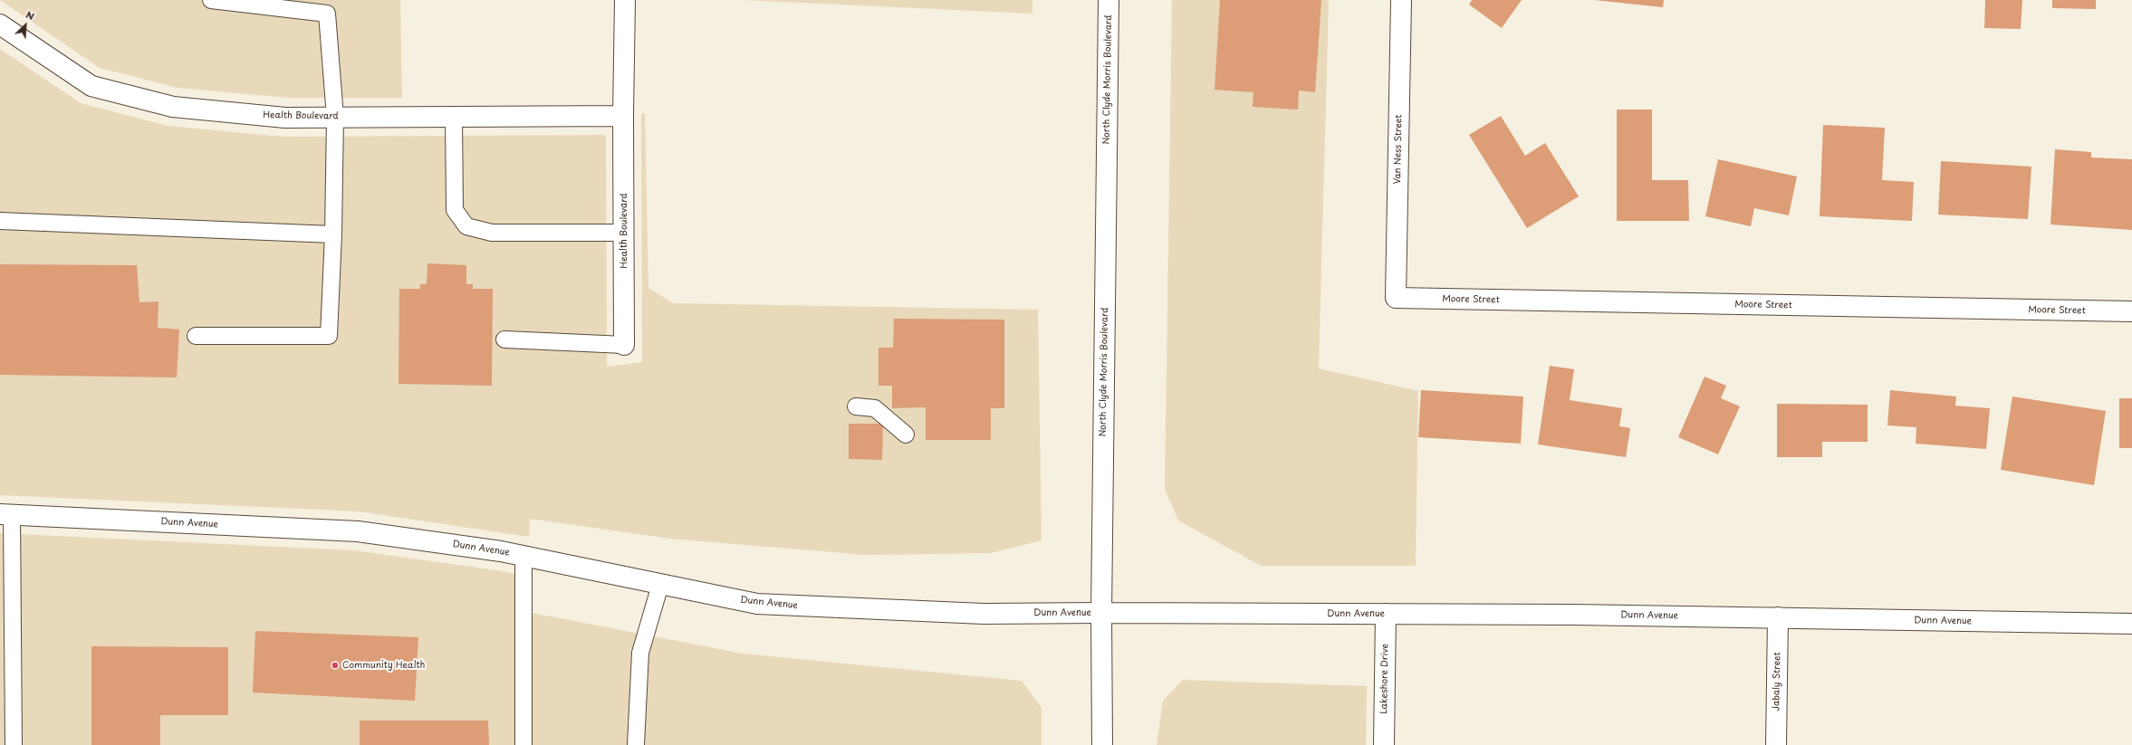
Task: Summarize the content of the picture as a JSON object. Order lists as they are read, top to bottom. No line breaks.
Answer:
{"streets":{"street":["North Clyde Morris Boulevard","Health Boulevard","Van Ness Street","Moore Street","Dunn Avenue","Lakeshore Drive","Jabaly Street"]},"crossings":[["North Clyde Morris Boulevard","Dunn Avenue"],["Van Ness Street","Moore Street"],["Dunn Avenue","Lakeshore Drive"],["Dunn Avenue","Jabaly Street"]],"places":["Community Health"],"north":"top right"}
